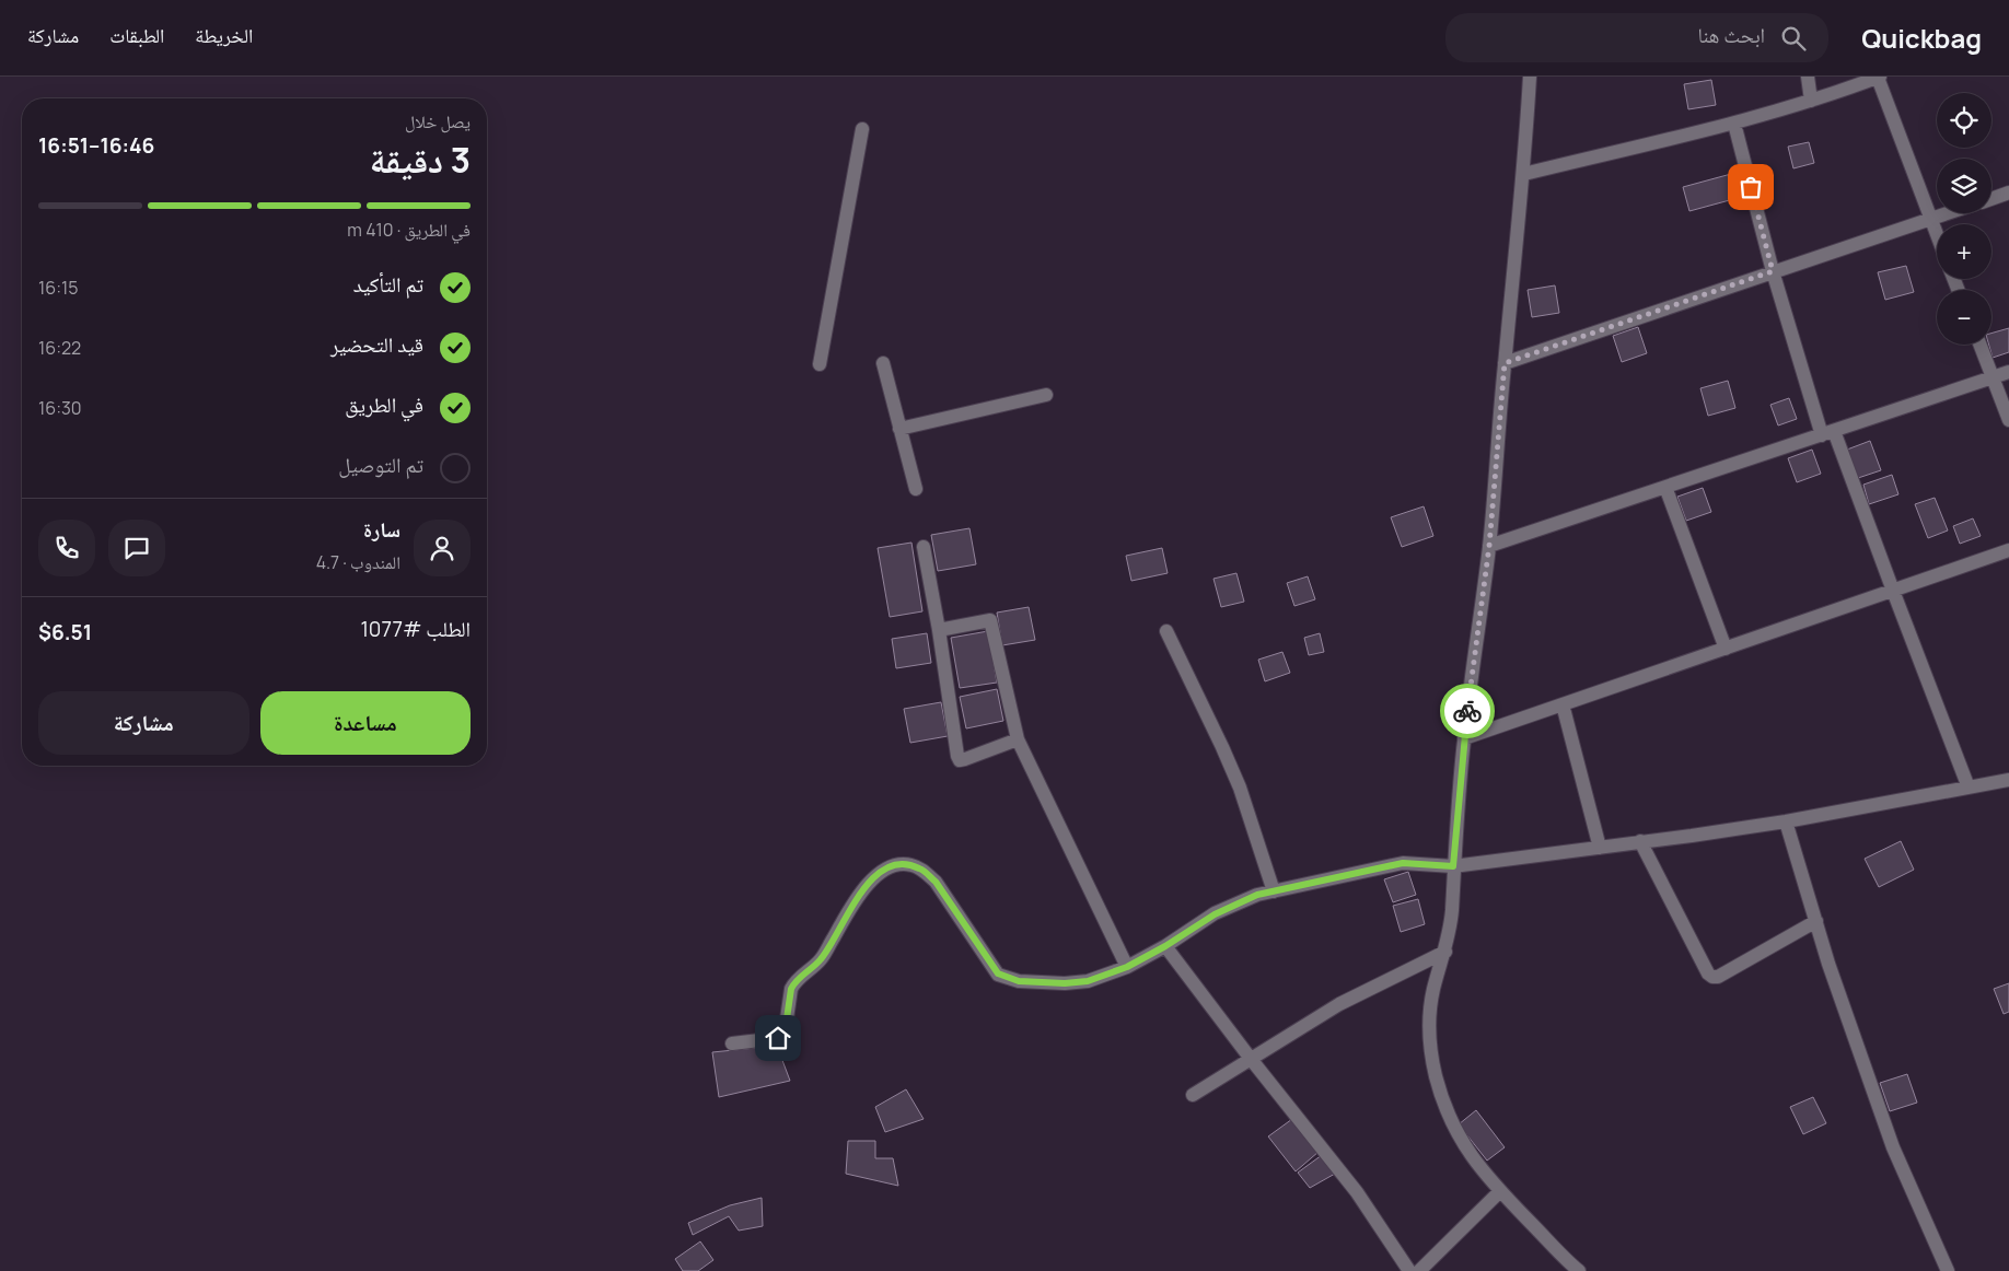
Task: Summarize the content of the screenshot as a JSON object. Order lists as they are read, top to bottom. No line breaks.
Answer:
{"page":{"header":"Quickbag","search":"ابحث هنا","nav":["الخريطة","الطبقات","مشاركة"],"map_buttons":["+","−"],"heading":["3 دقيقة","يصل خلال","16:46–16:51"],"panel":["سارة","المندوب · 4.7","الطلب #1077","$6.51"],"bar":"في الطريق · 410 m","list":[["تم التأكيد","16:15"],["قيد التحضير","16:22"],["في الطريق","16:30"],"تم التوصيل"],"buttons":["مساعدة","مشاركة"]}}
